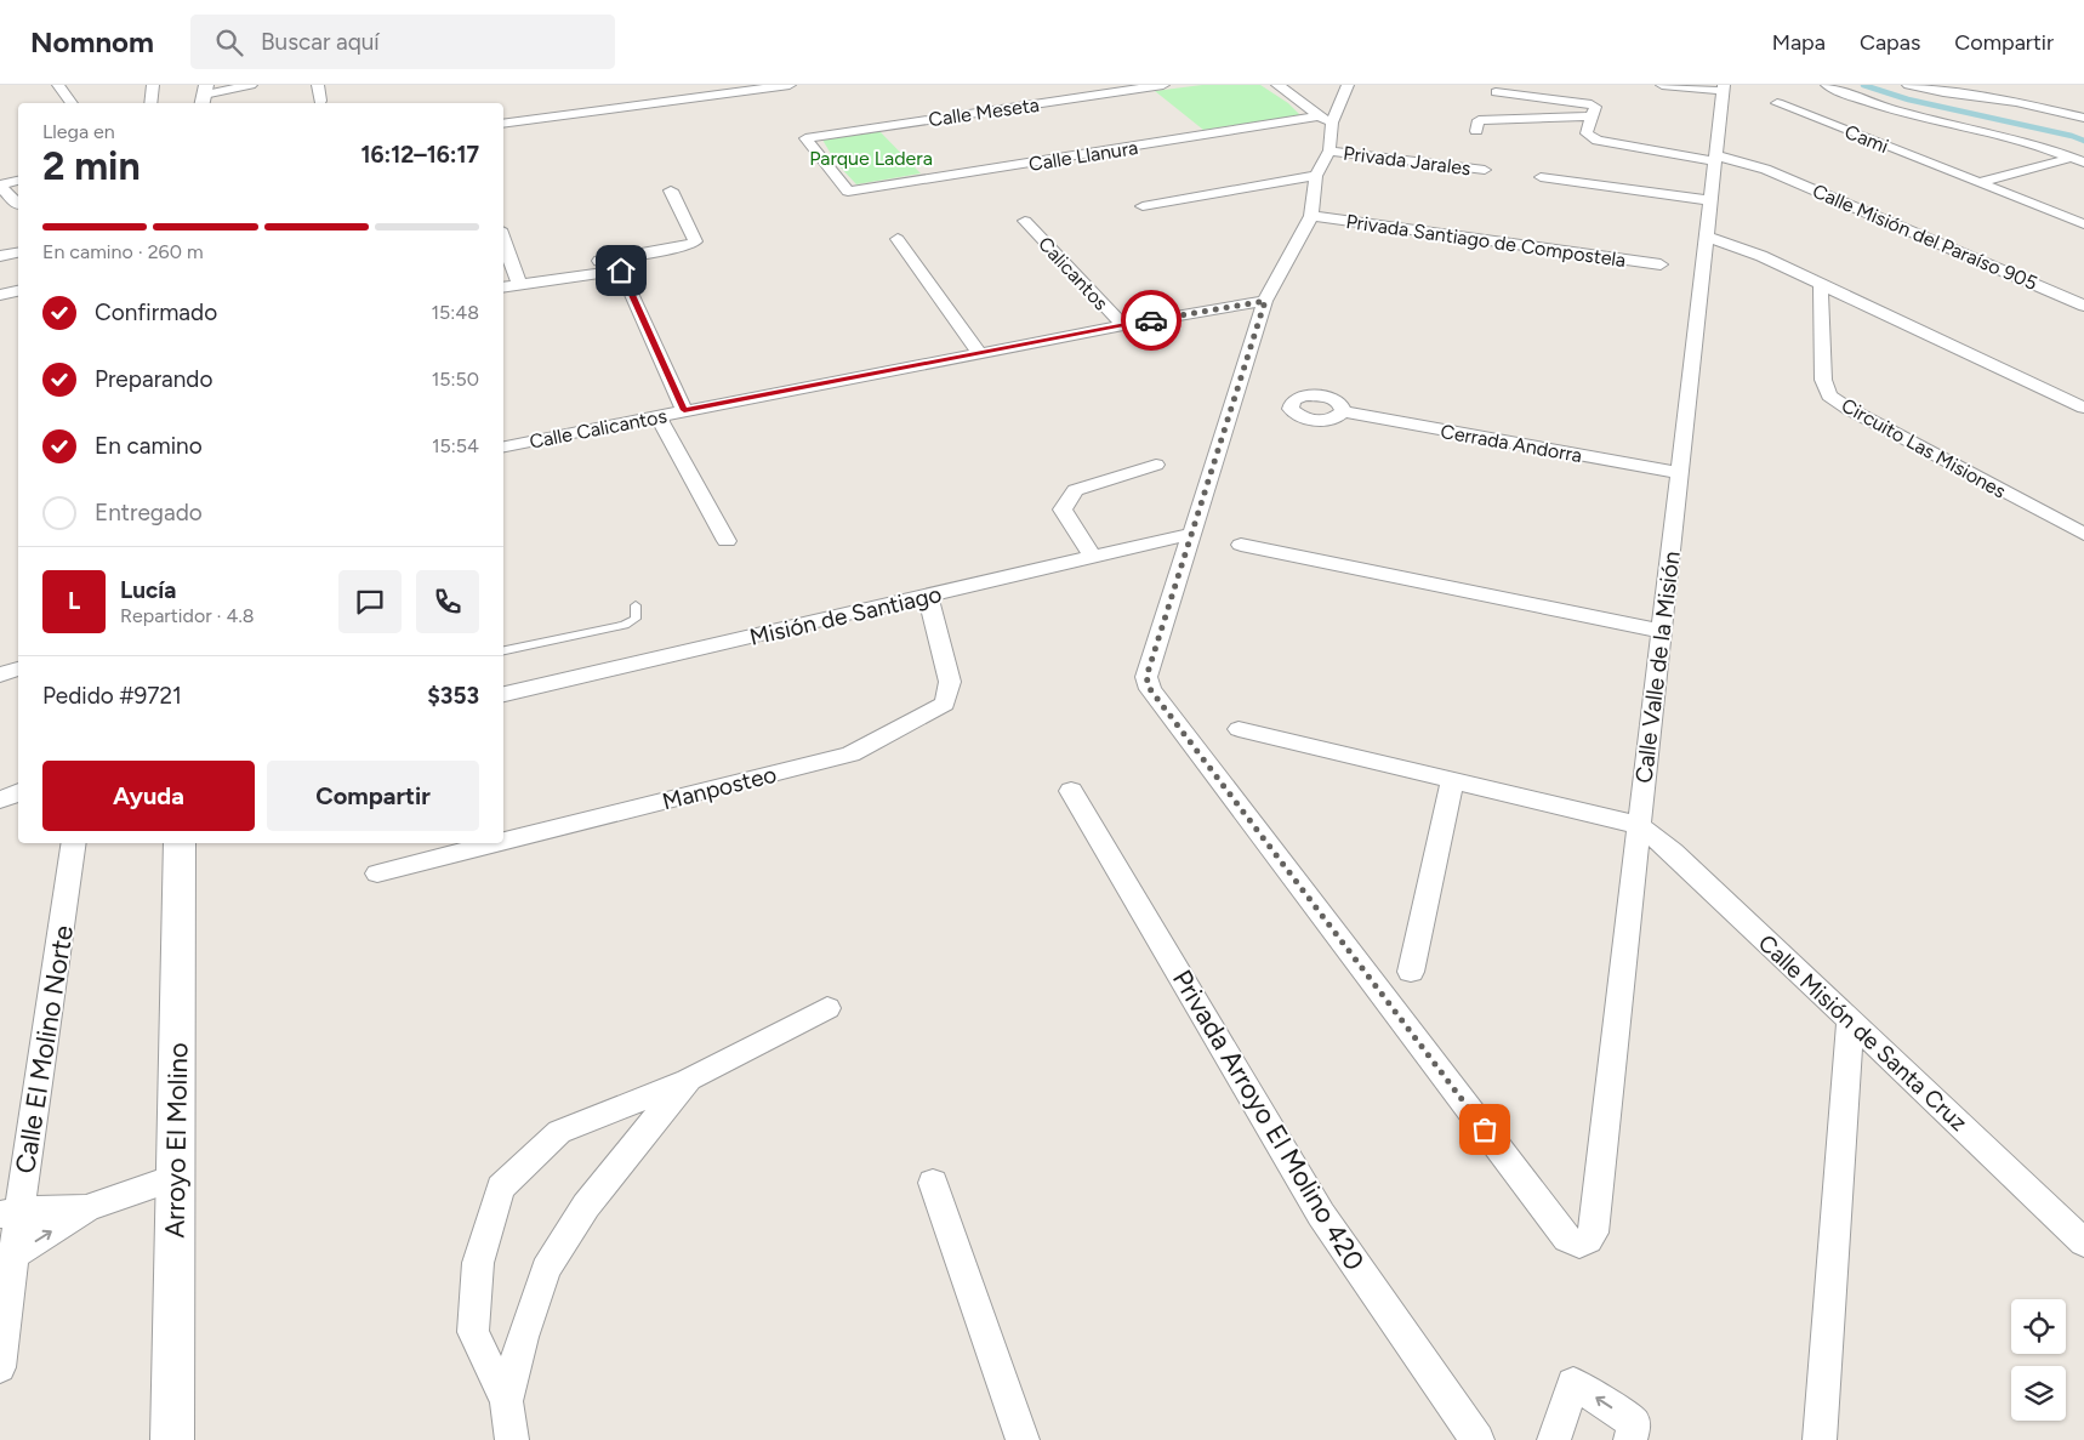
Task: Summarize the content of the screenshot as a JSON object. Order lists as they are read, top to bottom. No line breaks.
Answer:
{"streets":{"street":["Calle Meseta","Cami","Calle Llanura","Privada Jarales","Calle Misión del Paraíso 905","Privada Santiago de Compostela","Calicantos","Calle Calicantos","Cerrada Andorra","Circuito Las Misiones","Misión de Santiago","Calle Valle de la Misión","Manposteo","Calle Misión de Santa Cruz","Calle El Molino Norte","Privada Arroyo El Molino 420","Arroyo El Molino"]},"crossings":[["Calle Meseta","Calle Llanura"],["Calle Misión del Paraíso 905","Calle Valle de la Misión"],["Calicantos","Calle Calicantos"],["Cerrada Andorra","Calle Valle de la Misión"],["Misión de Santiago","Calle Valle de la Misión"],["Misión de Santiago","Manposteo"],["Calle Valle de la Misión","Calle Misión de Santa Cruz"]],"parks":["Parque Ladera"],"page":{"header":"Nomnom","search":"Buscar aquí","nav":["Mapa","Capas","Compartir"],"heading":["2 min","Llega en","16:12–16:17"],"panel":["Lucía","Repartidor · 4.8","Pedido #9721","$353"],"bar":"En camino · 260 m","list":[["Confirmado","15:48"],["Preparando","15:50"],["En camino","15:54"],"Entregado"],"round":"L","buttons":["Ayuda","Compartir"]}}
